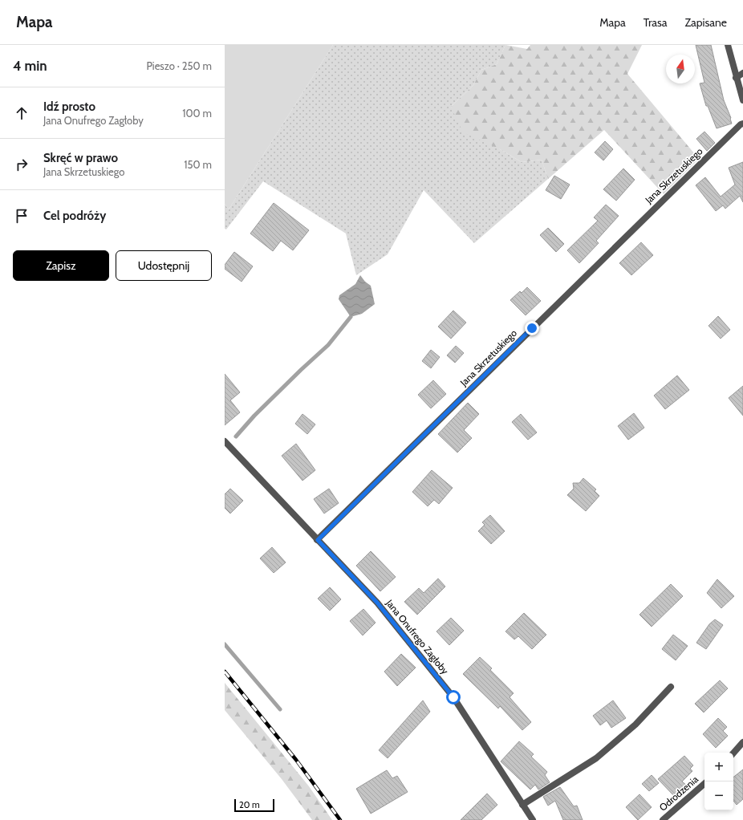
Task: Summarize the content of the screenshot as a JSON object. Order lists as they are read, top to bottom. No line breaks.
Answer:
{"streets":{"street":["Jana Skrzetuskiego","Jana Onufrego Zagłoby","Odrodzenia"]},"crossings":[["Jana Skrzetuskiego","Jana Onufrego Zagłoby"]],"scale_bar":"20 m","north":"top","page":{"header":"Mapa","nav":["Mapa","Trasa","Zapisane"],"heading":["4 min","Pieszo · 250 m"],"list":[["Idź prosto","Jana Onufrego Zagłoby","100 m"],["Skręć w prawo","Jana Skrzetuskiego","150 m"],"Cel podróży"],"buttons":["Zapisz","Udostępnij"],"map_buttons":["+","−"],"scale":"20 m"}}
